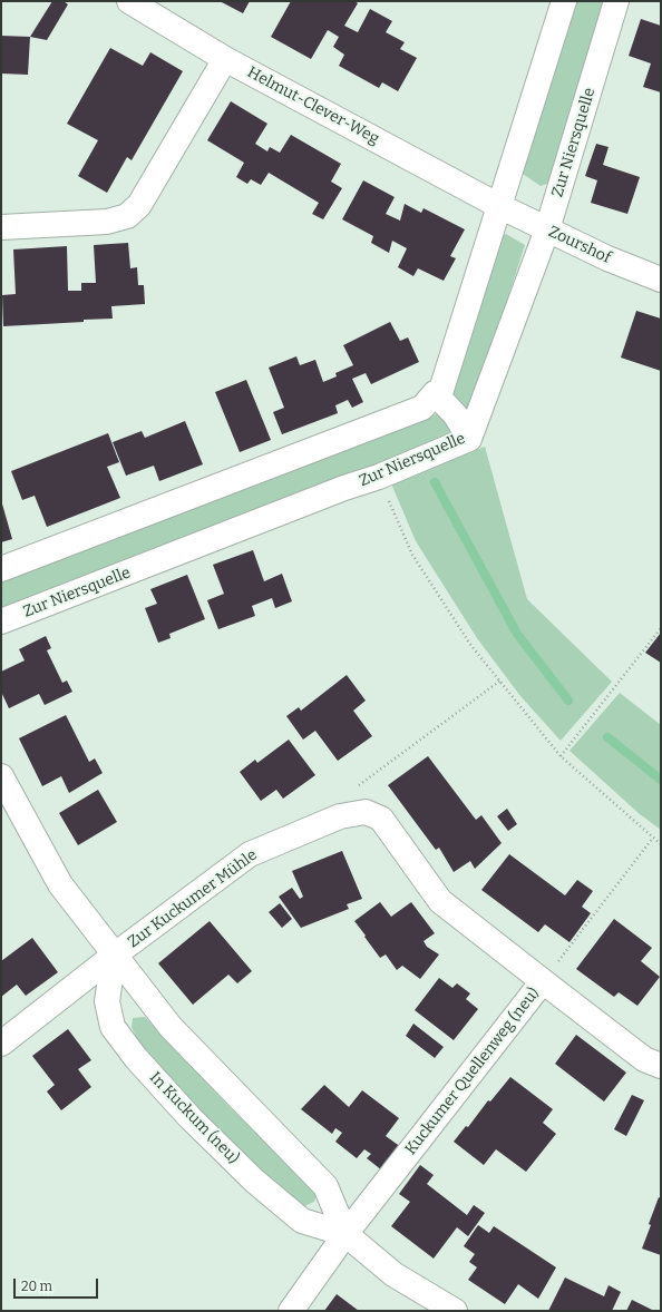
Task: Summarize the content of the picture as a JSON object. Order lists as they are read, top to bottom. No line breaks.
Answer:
{"streets":{"street":["Helmut-Clever-Weg","Zur Niersquelle","Zourshof","Zur Kuckumer Mühle","Kuckumer Quellenweg (neu)","In Kuckum (neu)"]},"crossings":[["Helmut-Clever-Weg","Zourshof"],["Zur Niersquelle","Zourshof"],["Zur Kuckumer Mühle","Kuckumer Quellenweg (neu)"],["Zur Kuckumer Mühle","In Kuckum (neu)"],["Kuckumer Quellenweg (neu)","In Kuckum (neu)"]],"scale_bar":"20 m"}
